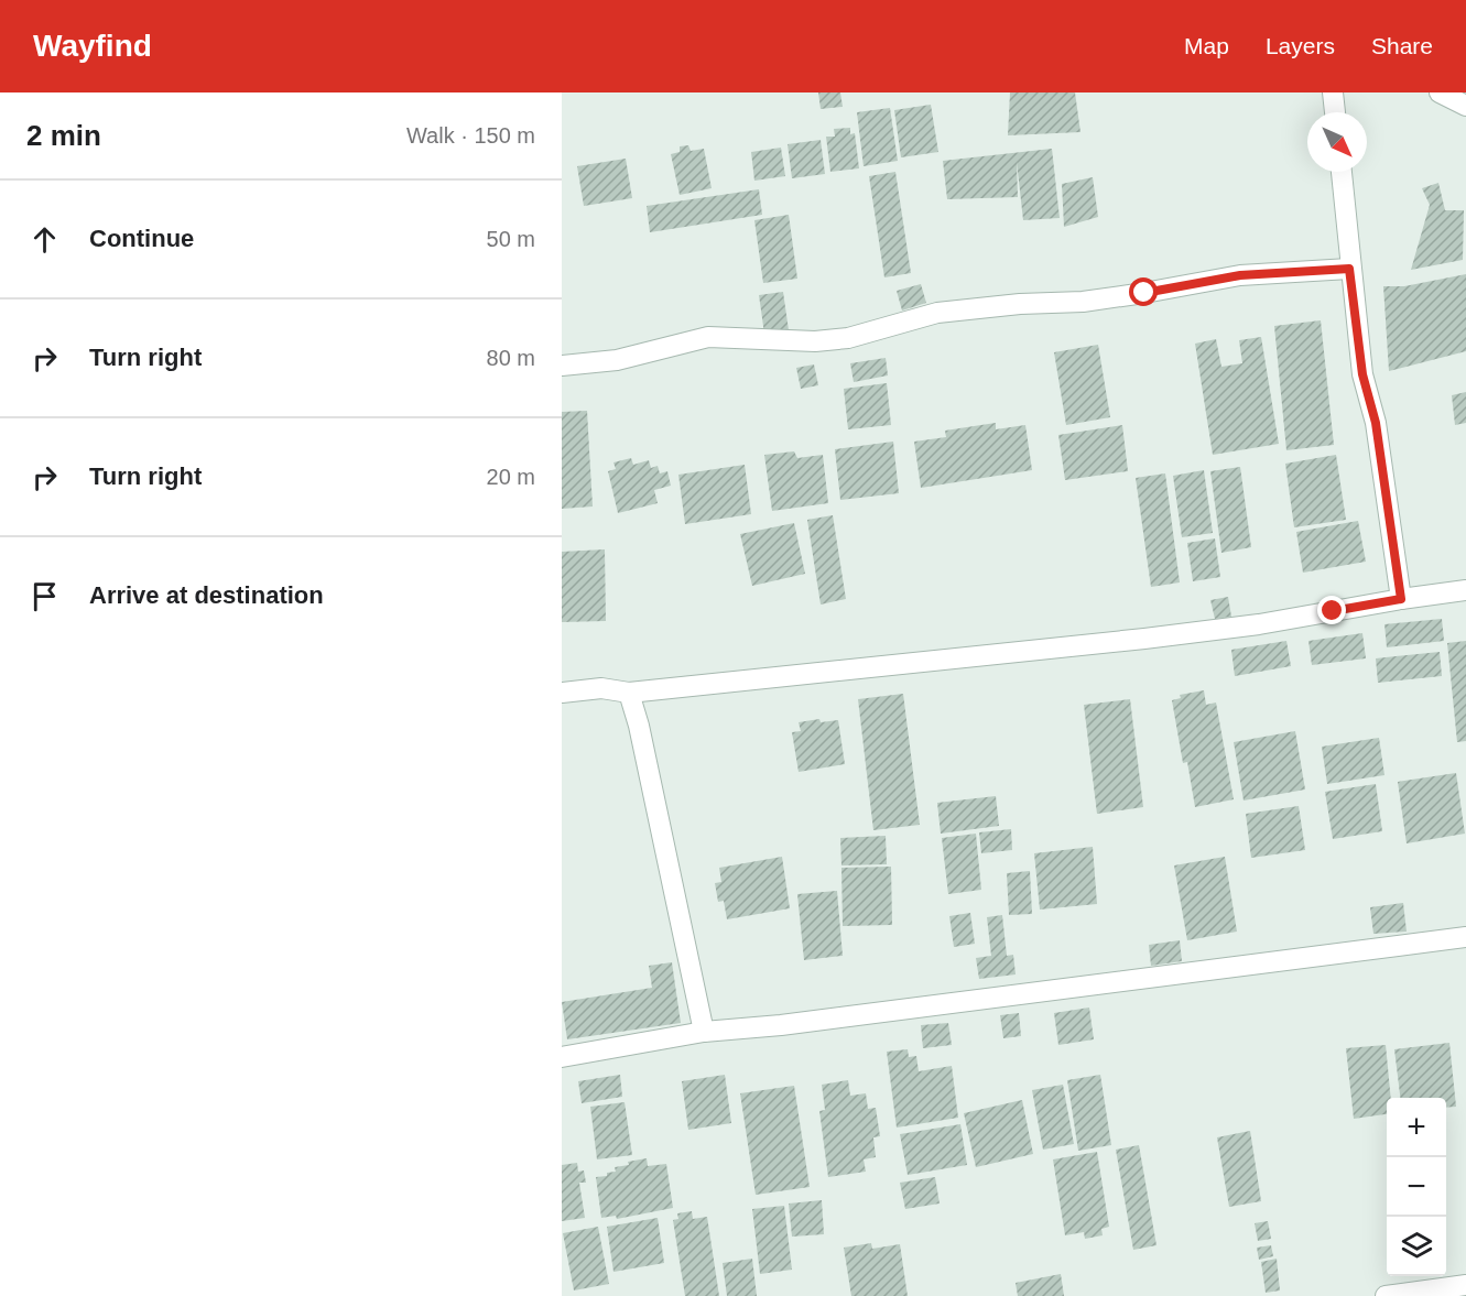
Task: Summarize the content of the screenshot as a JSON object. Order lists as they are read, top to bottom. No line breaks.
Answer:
{"north":"bottom right","page":{"header":"Wayfind","nav":["Map","Layers","Share"],"heading":["2 min","Walk · 150 m"],"list":[["Continue","50 m"],["Turn right","80 m"],["Turn right","20 m"],"Arrive at destination"],"map_buttons":["+","−"]}}
